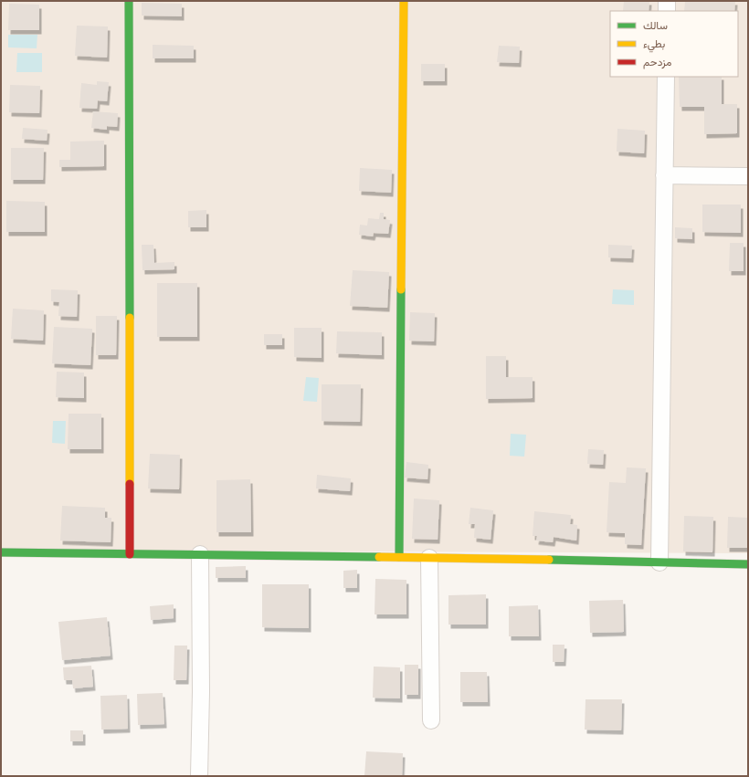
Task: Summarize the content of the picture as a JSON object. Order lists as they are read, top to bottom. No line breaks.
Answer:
{"legend":["سالك","بطيء","مزدحم"]}
